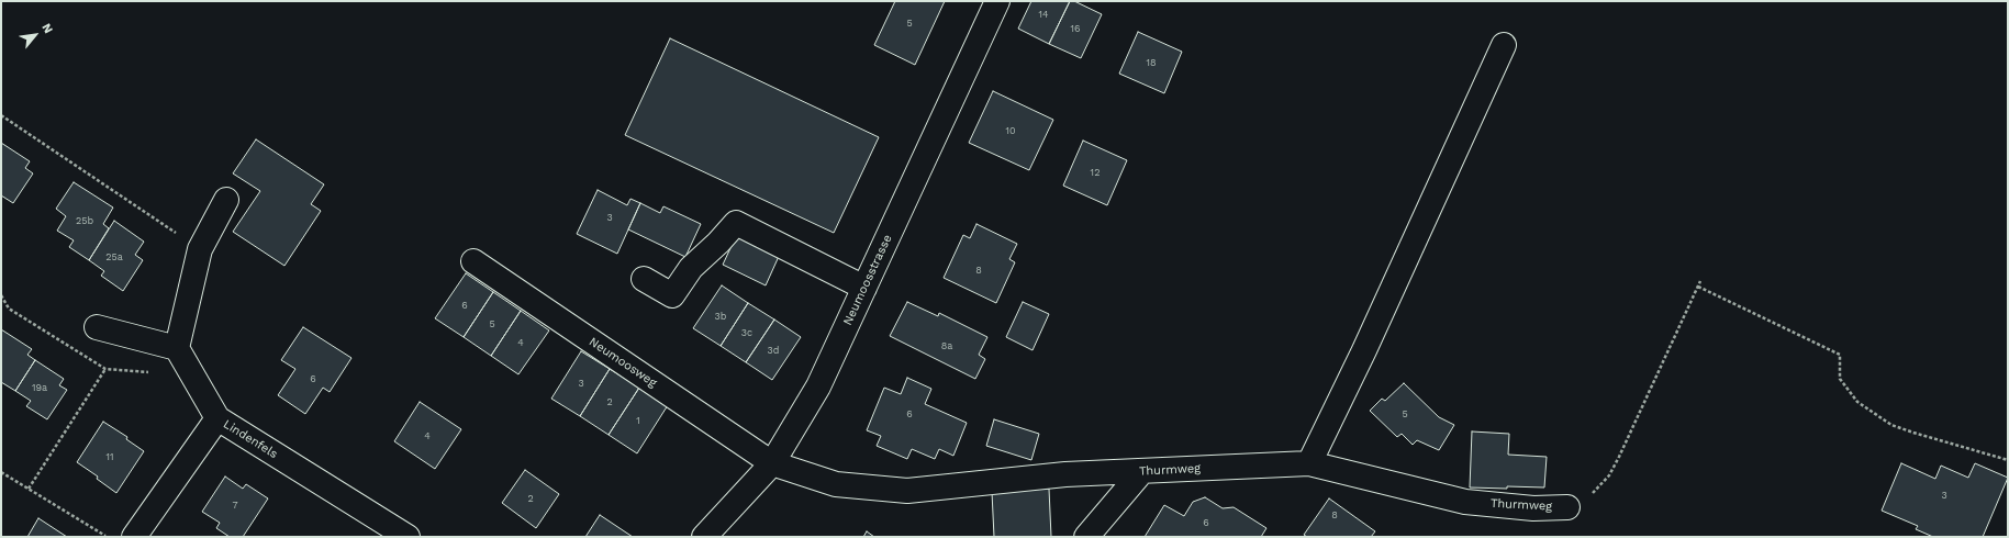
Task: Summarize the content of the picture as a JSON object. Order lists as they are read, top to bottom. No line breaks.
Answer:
{"streets":{"street":["Neumoosstrasse","Neumoosweg","Lindenfels","Thurmweg"]},"crossings":[["Neumoosstrasse","Neumoosweg"],["Neumoosstrasse","Thurmweg"],["Neumoosweg","Thurmweg"]],"house_numbers":["14","5","16","18","10","12","3","25b","25a","8","6","3b","5","3c","4","8a","3d","6","3","19a","2","6","5","1","4","11","3","2","7","8","6"],"north":"top right"}
